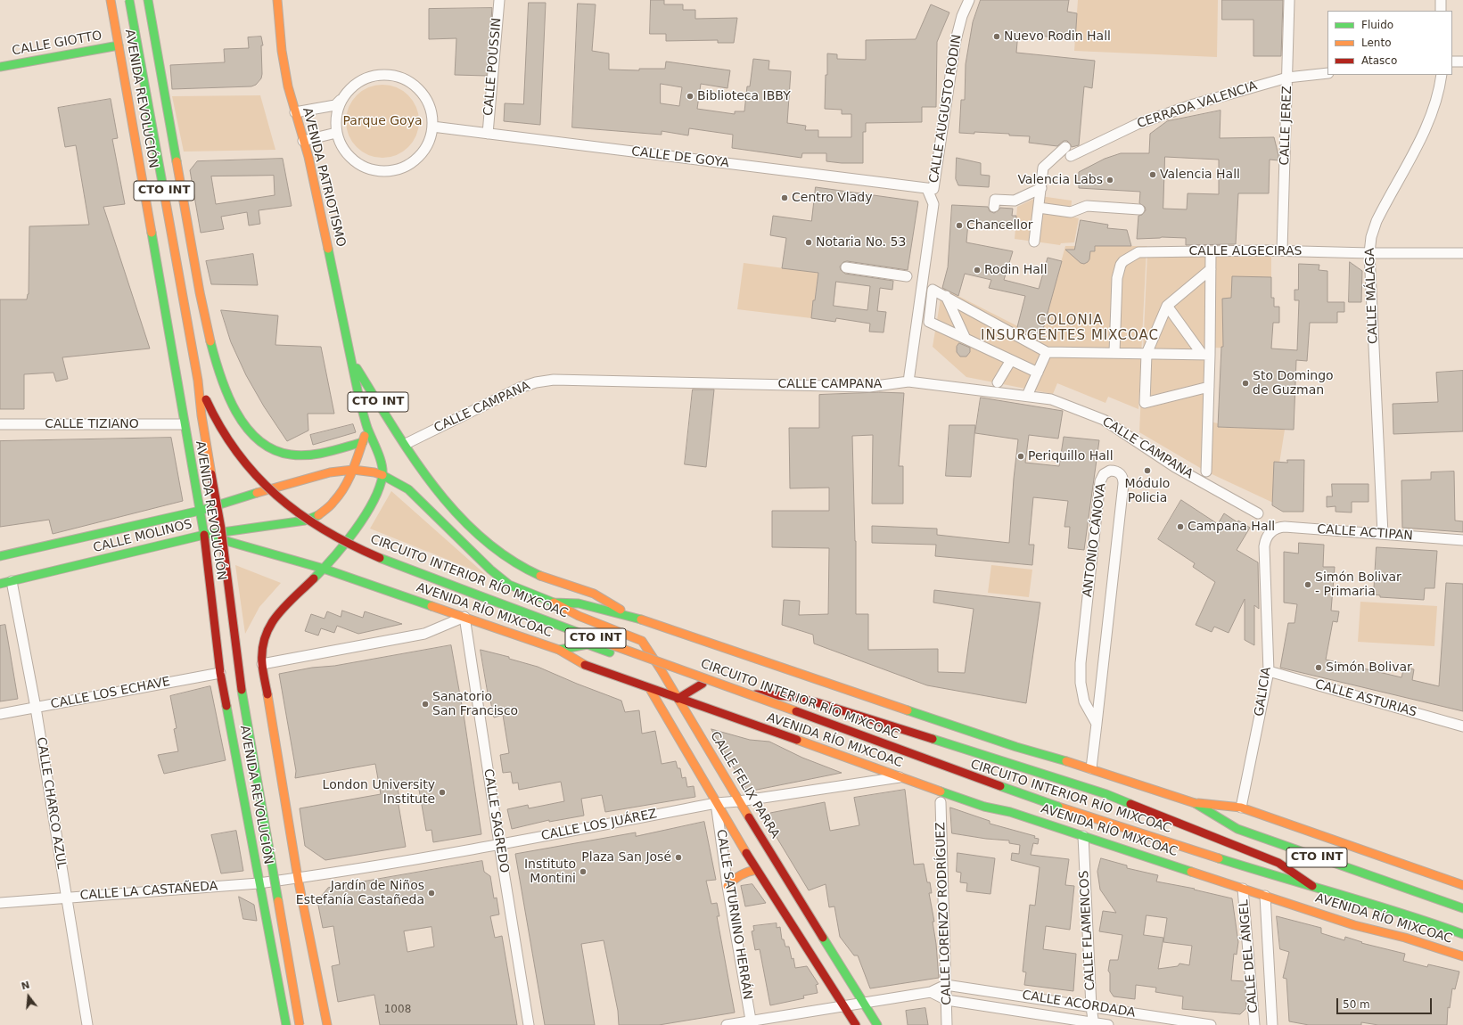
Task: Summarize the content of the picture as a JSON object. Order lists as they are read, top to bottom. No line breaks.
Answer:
{"streets":{"main road":["CALLE GIOTTO","AVENIDA REVOLUCIÓN","AVENIDA PATRIOTISMO","CTO INT","CALLE MOLINOS","CIRCUITO INTERIOR RÍO MIXCOAC","AVENIDA RÍO MIXCOAC","CALLE FELIX PARRA"],"street":["CALLE POUSSIN","CERRADA VALENCIA","CALLE AUGUSTO RODIN","CALLE JEREZ","CALLE DE GOYA","CALLE ALGECIRAS","CALLE MÁLAGA","CALLE CAMPANA","CALLE TIZIANO","CALLE ACTIPAN","ANTONIO CÁNOVA","GALICIA","CALLE LOS ECHAVE","CALLE ASTURIAS","CALLE CHARCO AZUL","CALLE SAGREDO","CALLE LOS JUÁREZ","CALLE LA CASTAÑEDA","CALLE LORENZO RODRÍGUEZ","CALLE SATURNINO HERRÁN","CALLE FLAMENCOS","CALLE DEL ÁNGEL","CALLE ACORDADA"]},"crossings":[["CALLE GIOTTO","AVENIDA REVOLUCIÓN"],["CALLE POUSSIN","CALLE DE GOYA"],["AVENIDA REVOLUCIÓN","CALLE TIZIANO"],["AVENIDA REVOLUCIÓN","CALLE MOLINOS"],["AVENIDA REVOLUCIÓN","AVENIDA RÍO MIXCOAC"],["AVENIDA REVOLUCIÓN","CALLE LOS ECHAVE"],["AVENIDA REVOLUCIÓN","CALLE LA CASTAÑEDA"],["CERRADA VALENCIA","CALLE JEREZ"],["CALLE AUGUSTO RODIN","CALLE DE GOYA"],["CALLE AUGUSTO RODIN","CALLE CAMPANA"],["CALLE JEREZ","CALLE ALGECIRAS"],["AVENIDA PATRIOTISMO","CTO INT"],["AVENIDA PATRIOTISMO","CALLE CAMPANA"],["AVENIDA PATRIOTISMO","CALLE MOLINOS"],["CTO INT","CALLE CAMPANA"],["CTO INT","CALLE MOLINOS"],["CTO INT","ANTONIO CÁNOVA"],["CTO INT","CIRCUITO INTERIOR RÍO MIXCOAC"],["CTO INT","GALICIA"],["CTO INT","CALLE FELIX PARRA"],["CALLE ALGECIRAS","CALLE MÁLAGA"],["CALLE MÁLAGA","CALLE ACTIPAN"],["CALLE ACTIPAN","GALICIA"],["CALLE MOLINOS","AVENIDA RÍO MIXCOAC"],["CALLE MOLINOS","CALLE CHARCO AZUL"],["AVENIDA RÍO MIXCOAC","CALLE FELIX PARRA"],["AVENIDA RÍO MIXCOAC","CALLE SAGREDO"],["AVENIDA RÍO MIXCOAC","CALLE LOS JUÁREZ"],["AVENIDA RÍO MIXCOAC","CALLE FLAMENCOS"],["AVENIDA RÍO MIXCOAC","CALLE DEL ÁNGEL"],["GALICIA","CALLE ASTURIAS"],["CALLE LOS ECHAVE","CALLE CHARCO AZUL"],["CALLE FELIX PARRA","CALLE LOS JUÁREZ"],["CALLE CHARCO AZUL","CALLE LA CASTAÑEDA"],["CALLE SAGREDO","CALLE LOS JUÁREZ"],["CALLE LOS JUÁREZ","CALLE LA CASTAÑEDA"],["CALLE LOS JUÁREZ","CALLE SATURNINO HERRÁN"],["CALLE LORENZO RODRÍGUEZ","CALLE ACORDADA"],["CALLE FLAMENCOS","CALLE ACORDADA"]],"districts":["COLONIA INSURGENTES MIXCOAC"],"parks":["Parque Goya"],"places":["Nuevo Rodin Hall","Biblioteca IBBY","Valencia Hall","Valencia Labs","Centro Vlady","Chancellor","Notaria No. 53","Rodin Hall","Sto Domingo de Guzman","Periquillo Hall","Módulo Policia","Campana Hall","Simón Bolivar - Primaria","Simón Bolivar","Sanatorio San Francisco","London University Institute","Plaza San José","Instituto Montini","Jardín de Niños Estefanía Castañeda"],"house_numbers":["1008"],"legend":["Fluido","Lento","Atasco"],"scale_bar":"50 m","north":"top"}
